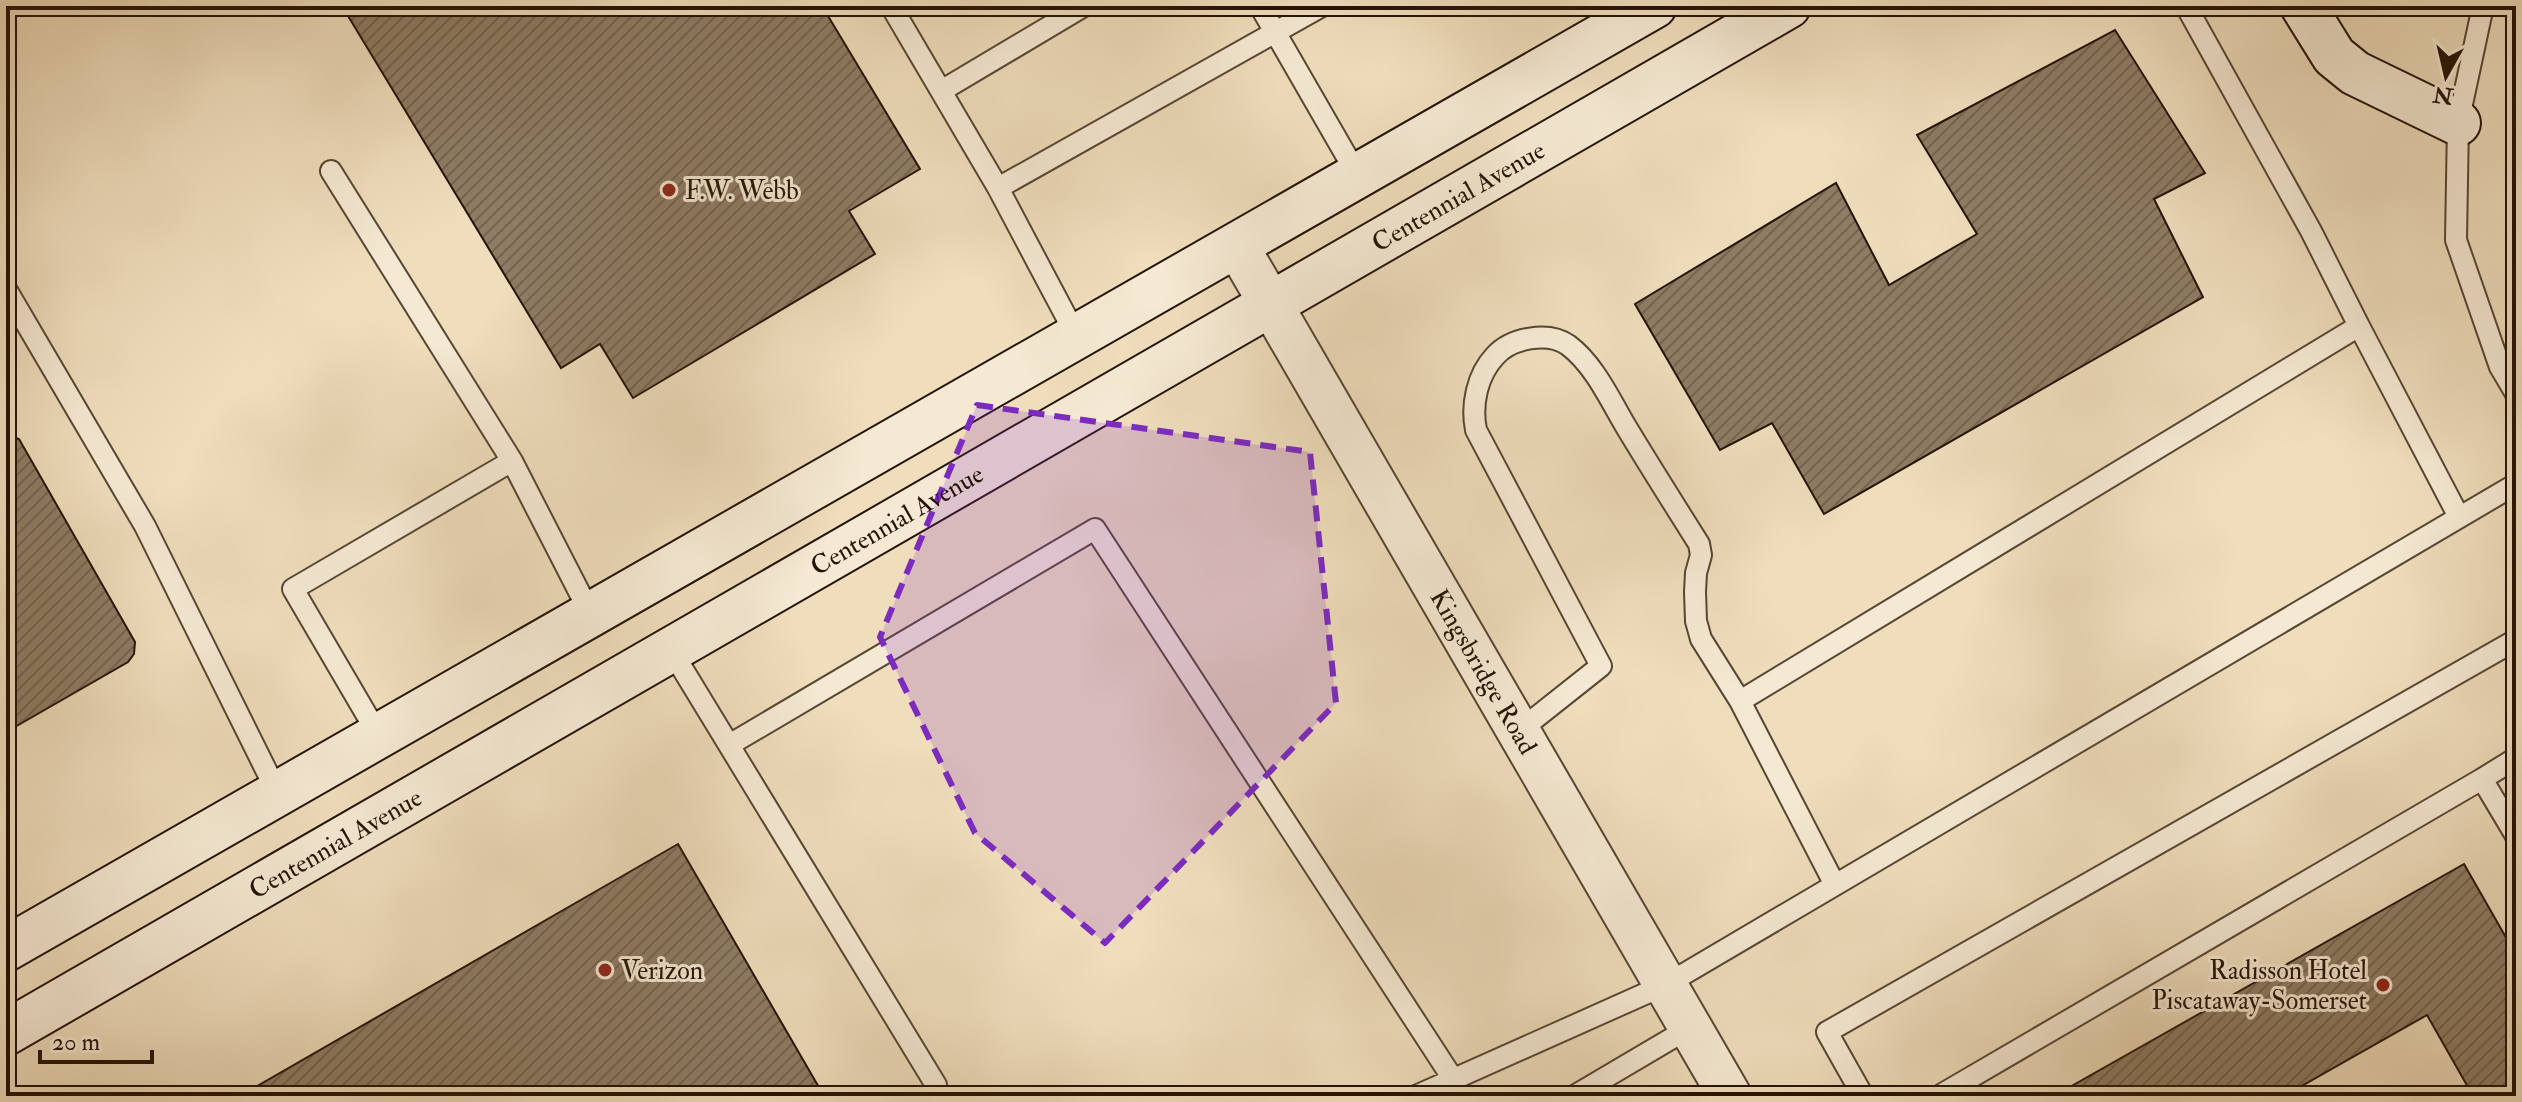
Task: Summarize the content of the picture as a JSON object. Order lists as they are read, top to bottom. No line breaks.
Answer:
{"streets":{"main road":["Centennial Avenue"],"street":["Kingsbridge Road"]},"crossings":[["Centennial Avenue","Kingsbridge Road"]],"places":["F.W. Webb","Verizon","Radisson Hotel Piscataway-Somerset"],"scale_bar":"20 m","north":"bottom"}
